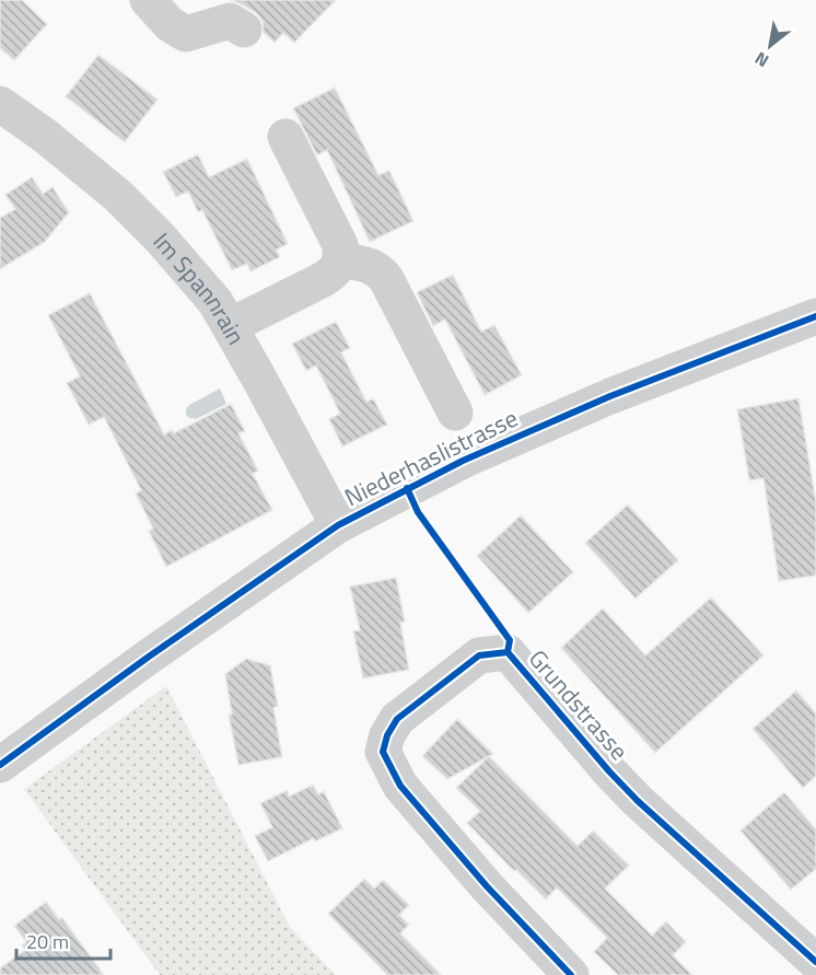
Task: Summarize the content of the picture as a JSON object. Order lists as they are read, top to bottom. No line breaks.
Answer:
{"streets":{"street":["Im Spannrain","Niederhaslistrasse","Grundstrasse"]},"crossings":[["Im Spannrain","Niederhaslistrasse"]],"scale_bar":"20 m","north":"bottom left"}
